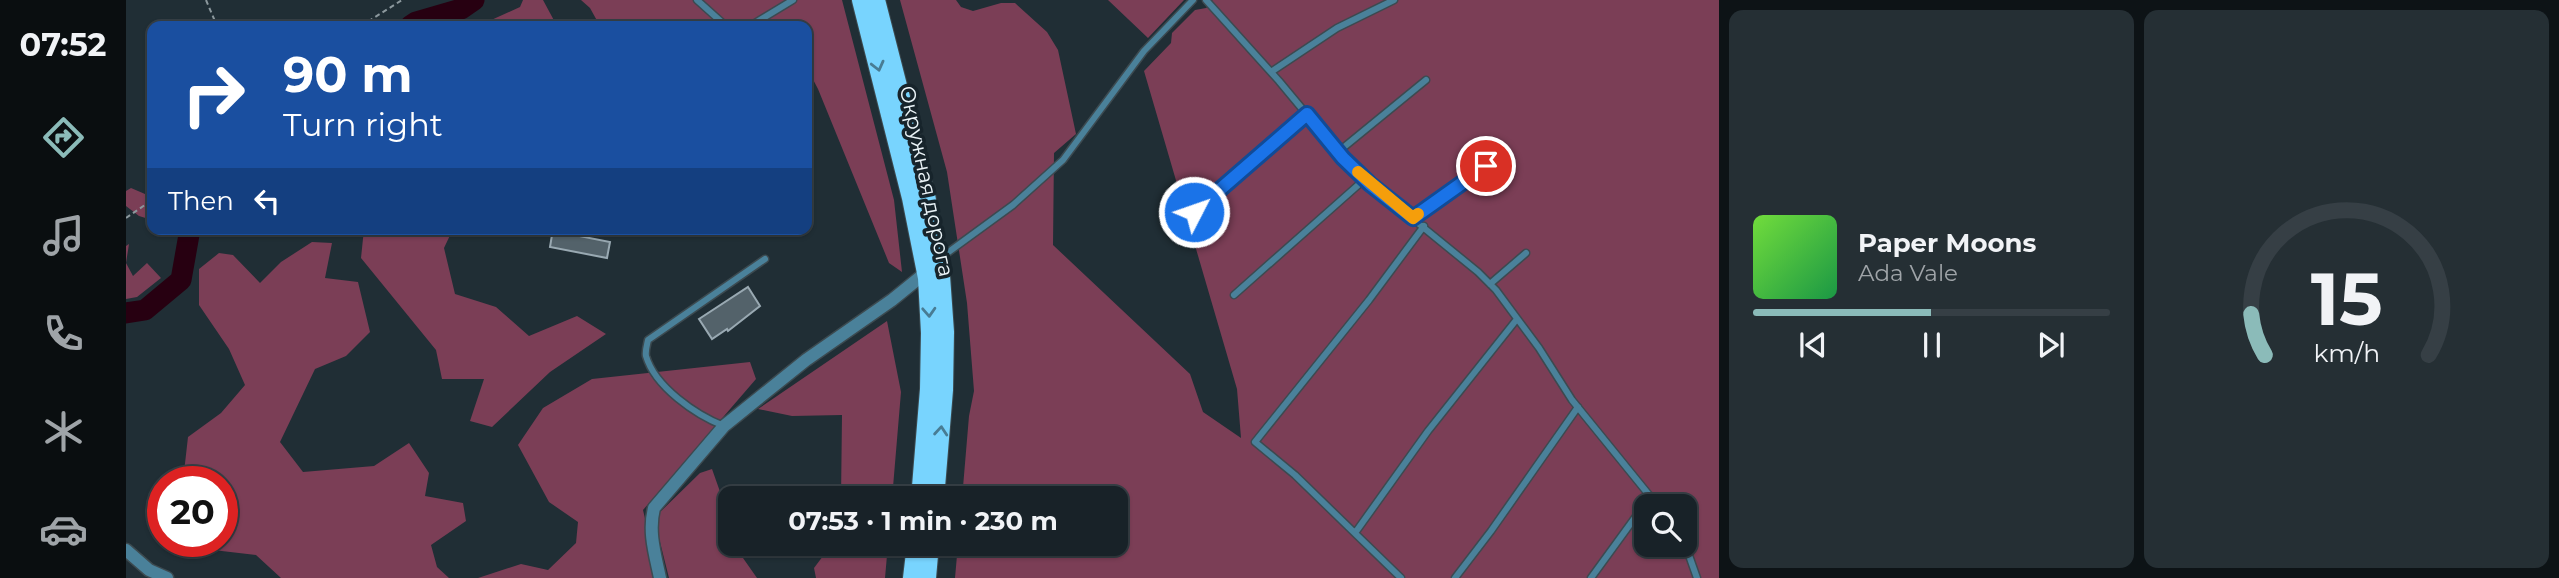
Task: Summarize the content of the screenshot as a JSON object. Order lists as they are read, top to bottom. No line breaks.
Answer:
{"streets":{"main road":["Окружная дорога"]},"page":{"tabs":"07:52","turn":["90 m","Turn right"],"then":"Then","song":["Paper Moons","Ada Vale"],"limit":"20","trip":"07:53 · 1 min · 230 m","gauge":["15","km/h"]}}
